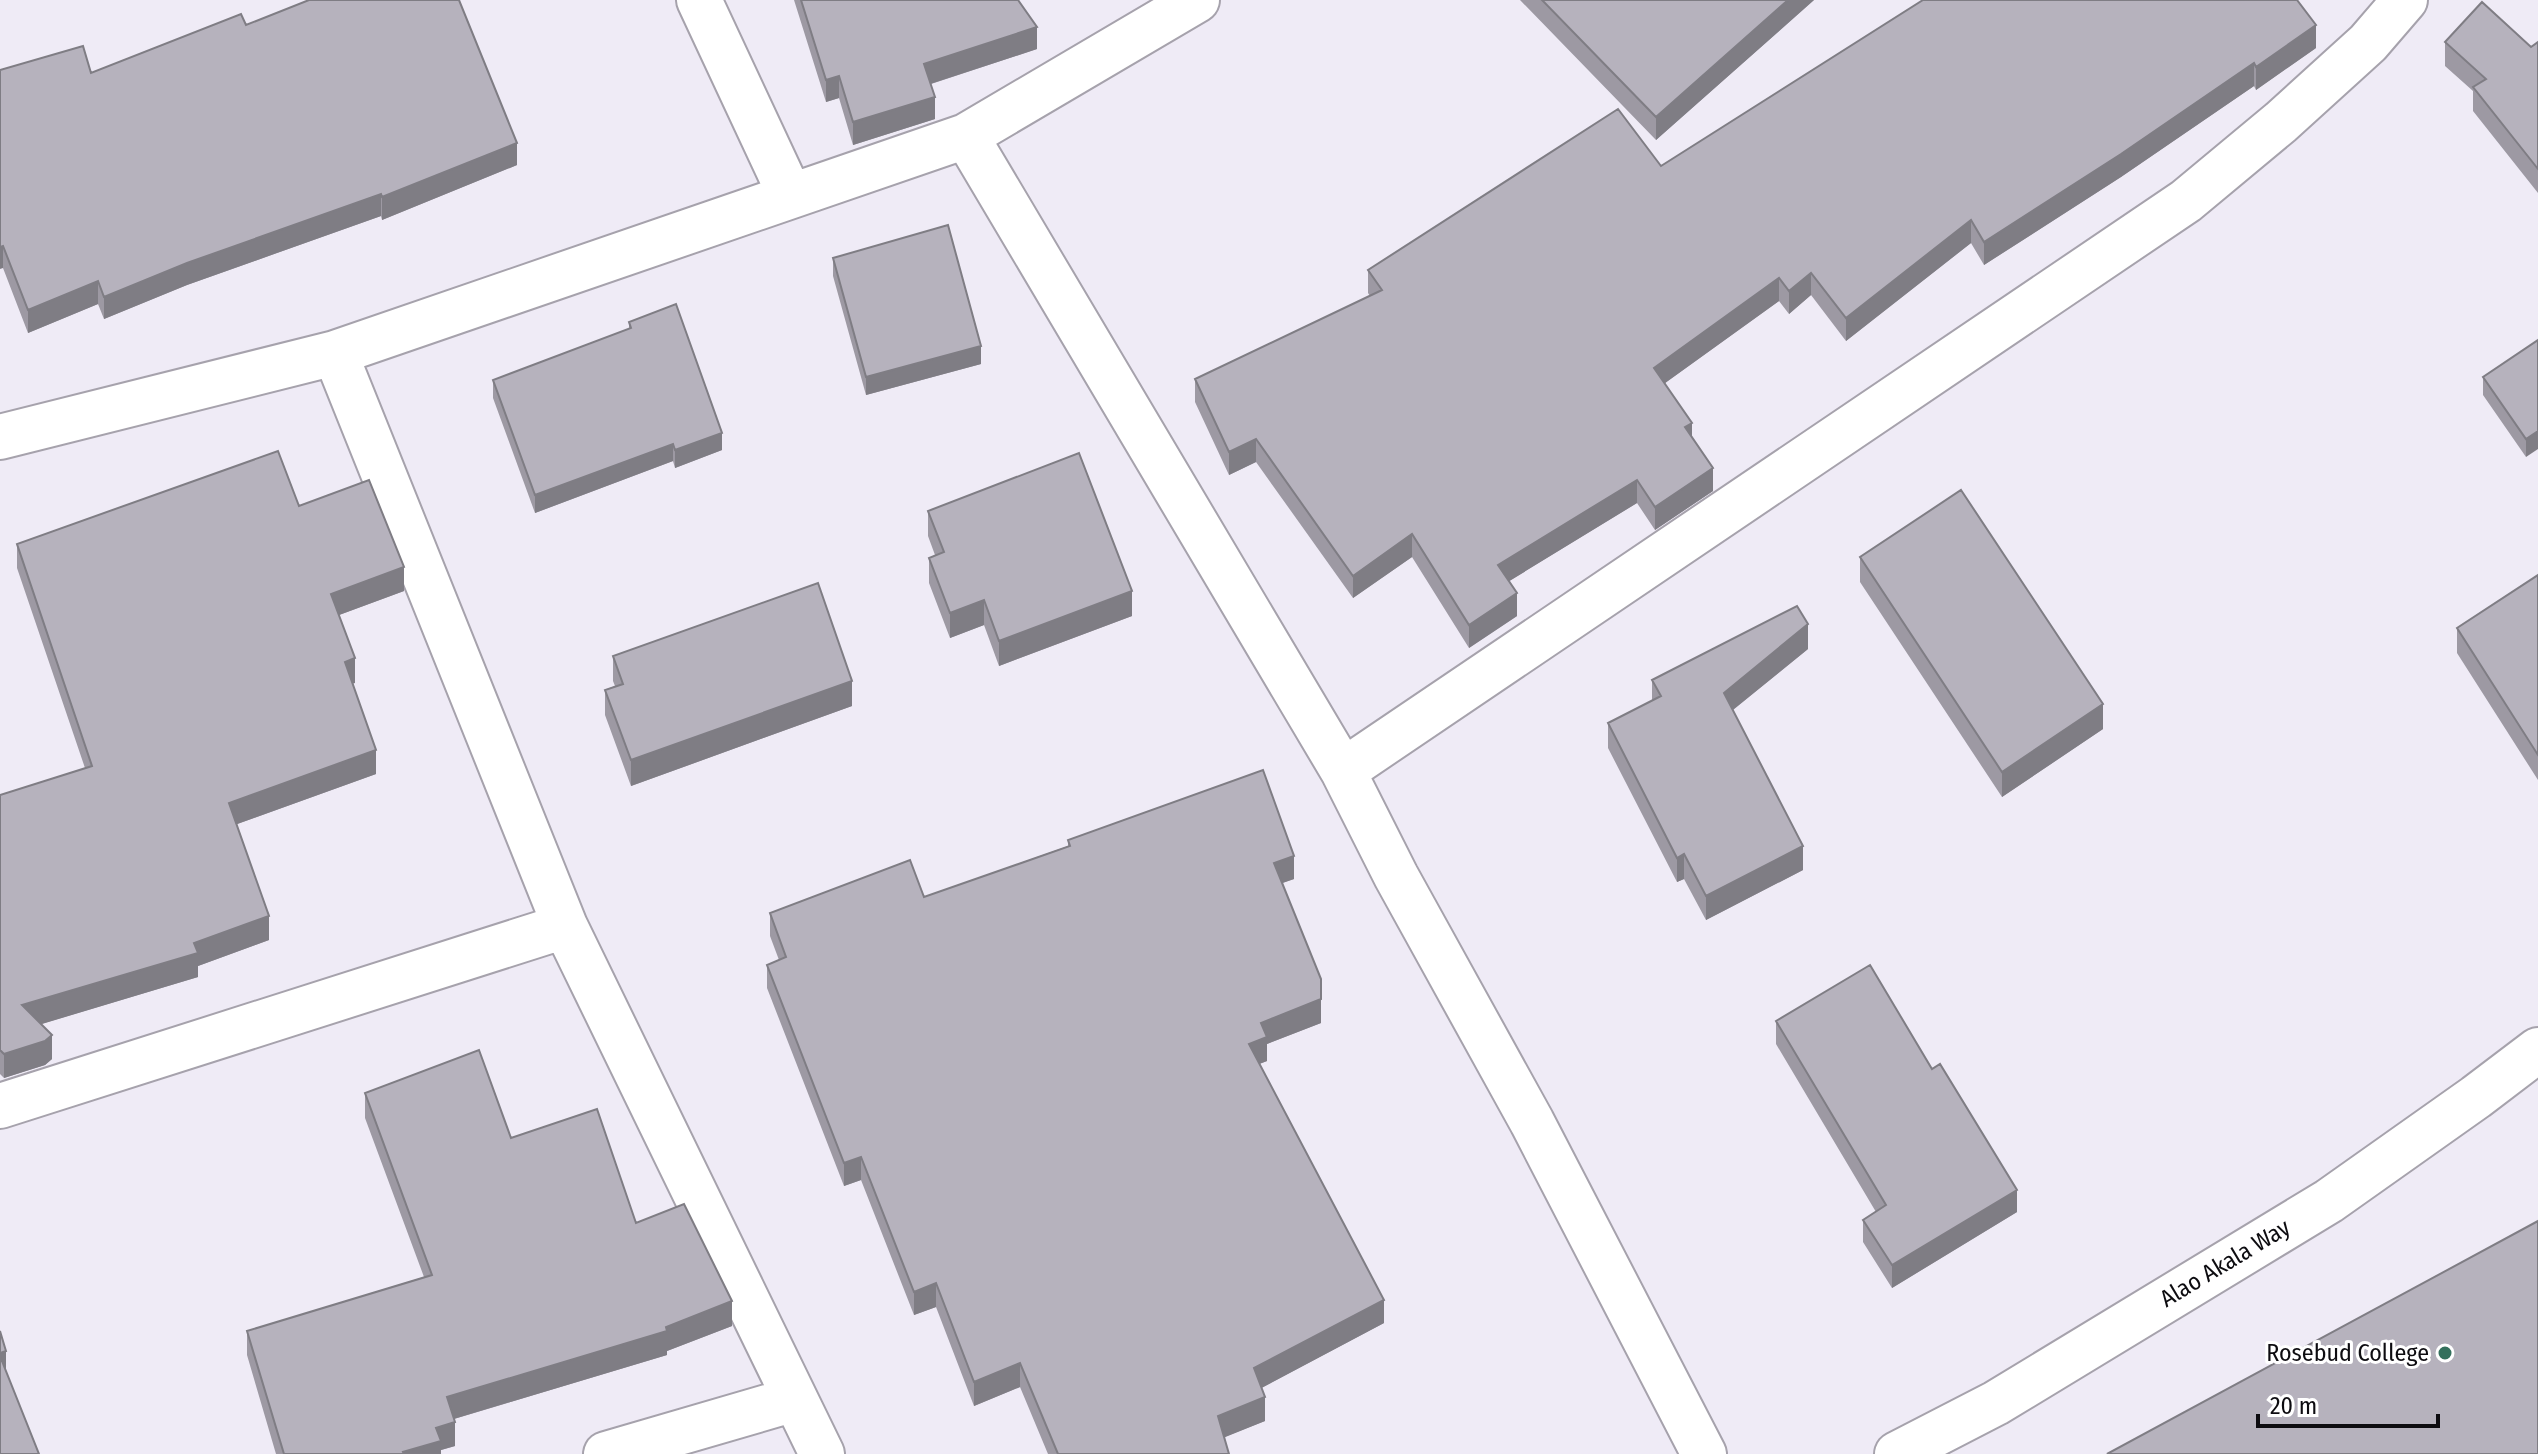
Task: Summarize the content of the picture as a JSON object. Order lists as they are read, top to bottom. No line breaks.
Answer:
{"streets":{"street":["Alao Akala Way"]},"places":["Rosebud College"],"scale_bar":"20 m"}
